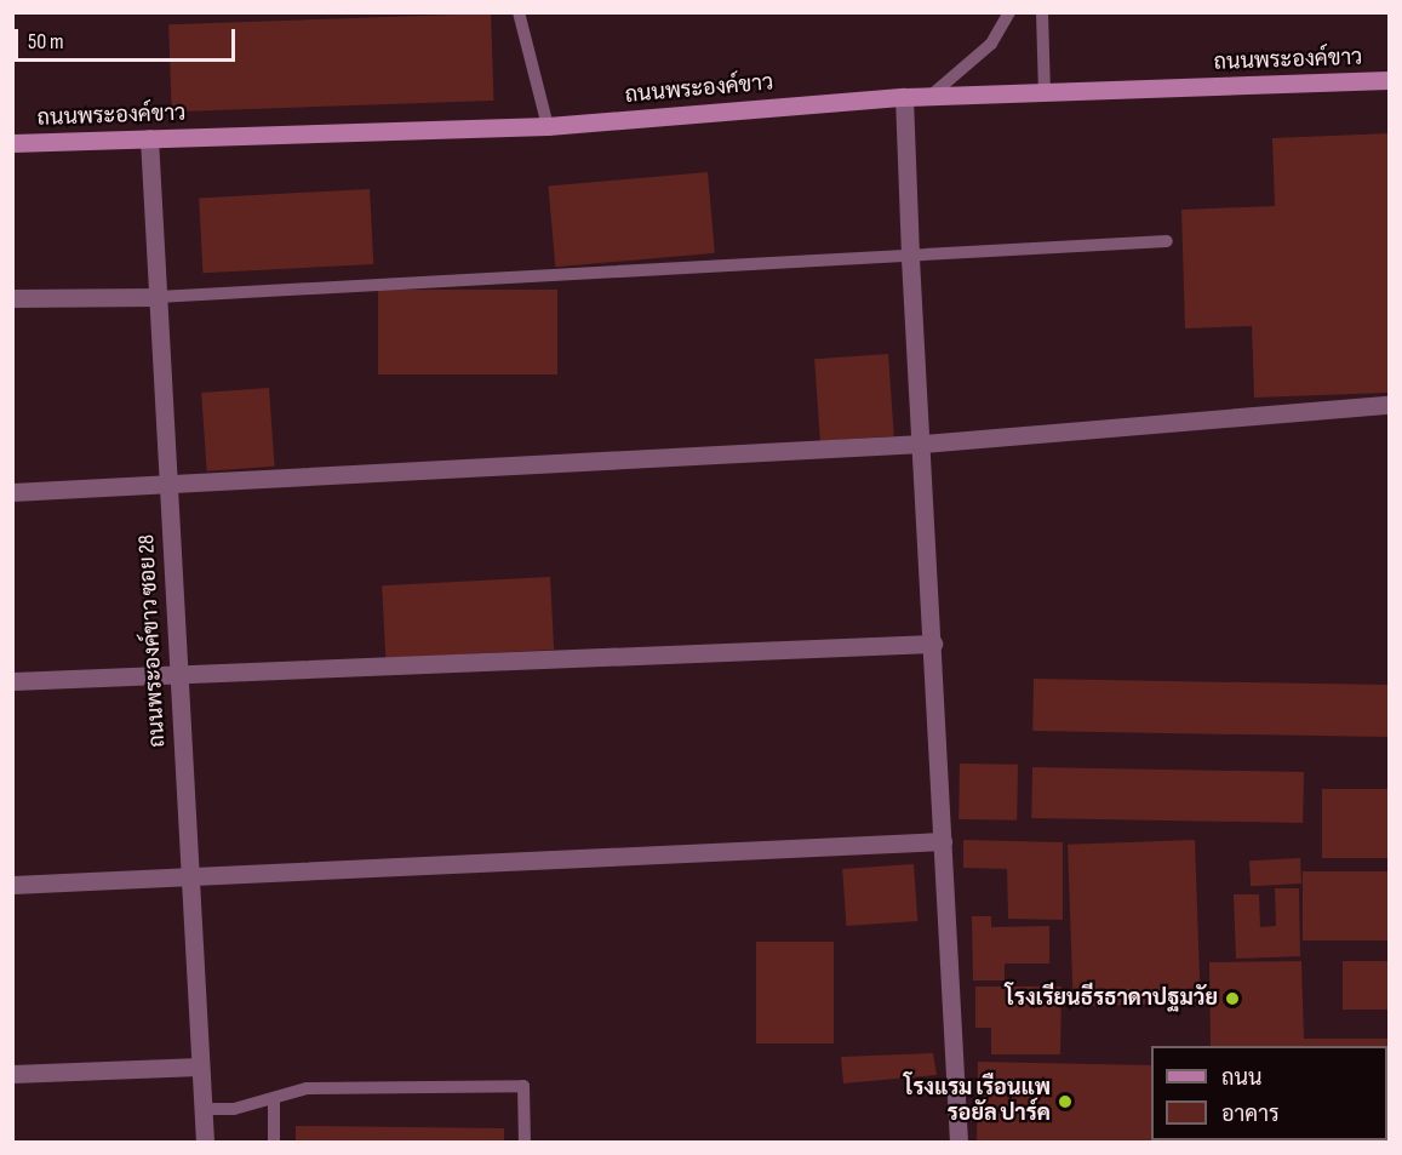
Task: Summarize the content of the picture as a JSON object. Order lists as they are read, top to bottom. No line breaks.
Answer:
{"streets":{"street":["ถนนพระองค์ขาว","ถนนพระองค์ขาว ซอย 28"]},"crossings":[["ถนนพระองค์ขาว","ถนนพระองค์ขาว ซอย 28"]],"places":["โรงเรียนธีรธาดาปฐมวัย","โรงแรม เรือนแพ รอยัล ปาร์ค"],"legend":["ถนน","อาคาร"],"scale_bar":"50 m"}
